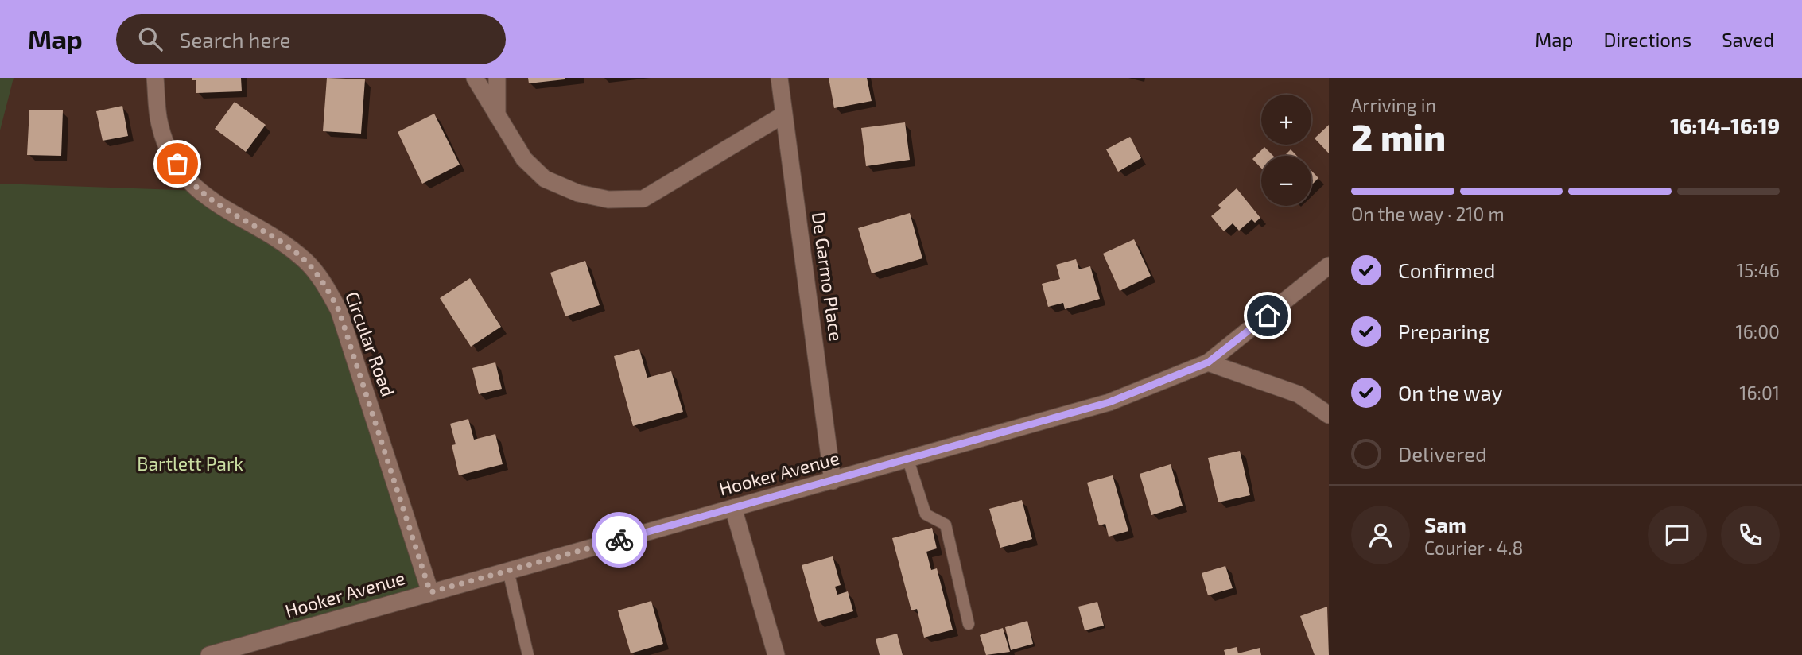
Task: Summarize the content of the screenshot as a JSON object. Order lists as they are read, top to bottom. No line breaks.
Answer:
{"streets":{"street":["De Garmo Place","Circular Road","Hooker Avenue"]},"crossings":[["De Garmo Place","Hooker Avenue"],["Circular Road","Hooker Avenue"]],"parks":["Bartlett Park"],"page":{"header":"Map","search":"Search here","nav":["Map","Directions","Saved"],"heading":["2 min","Arriving in","16:14–16:19"],"panel":["Sam","Courier · 4.8"],"map_buttons":["+","−"],"bar":"On the way · 210 m","list":[["Confirmed","15:46"],["Preparing","16:00"],["On the way","16:01"],"Delivered"]}}
